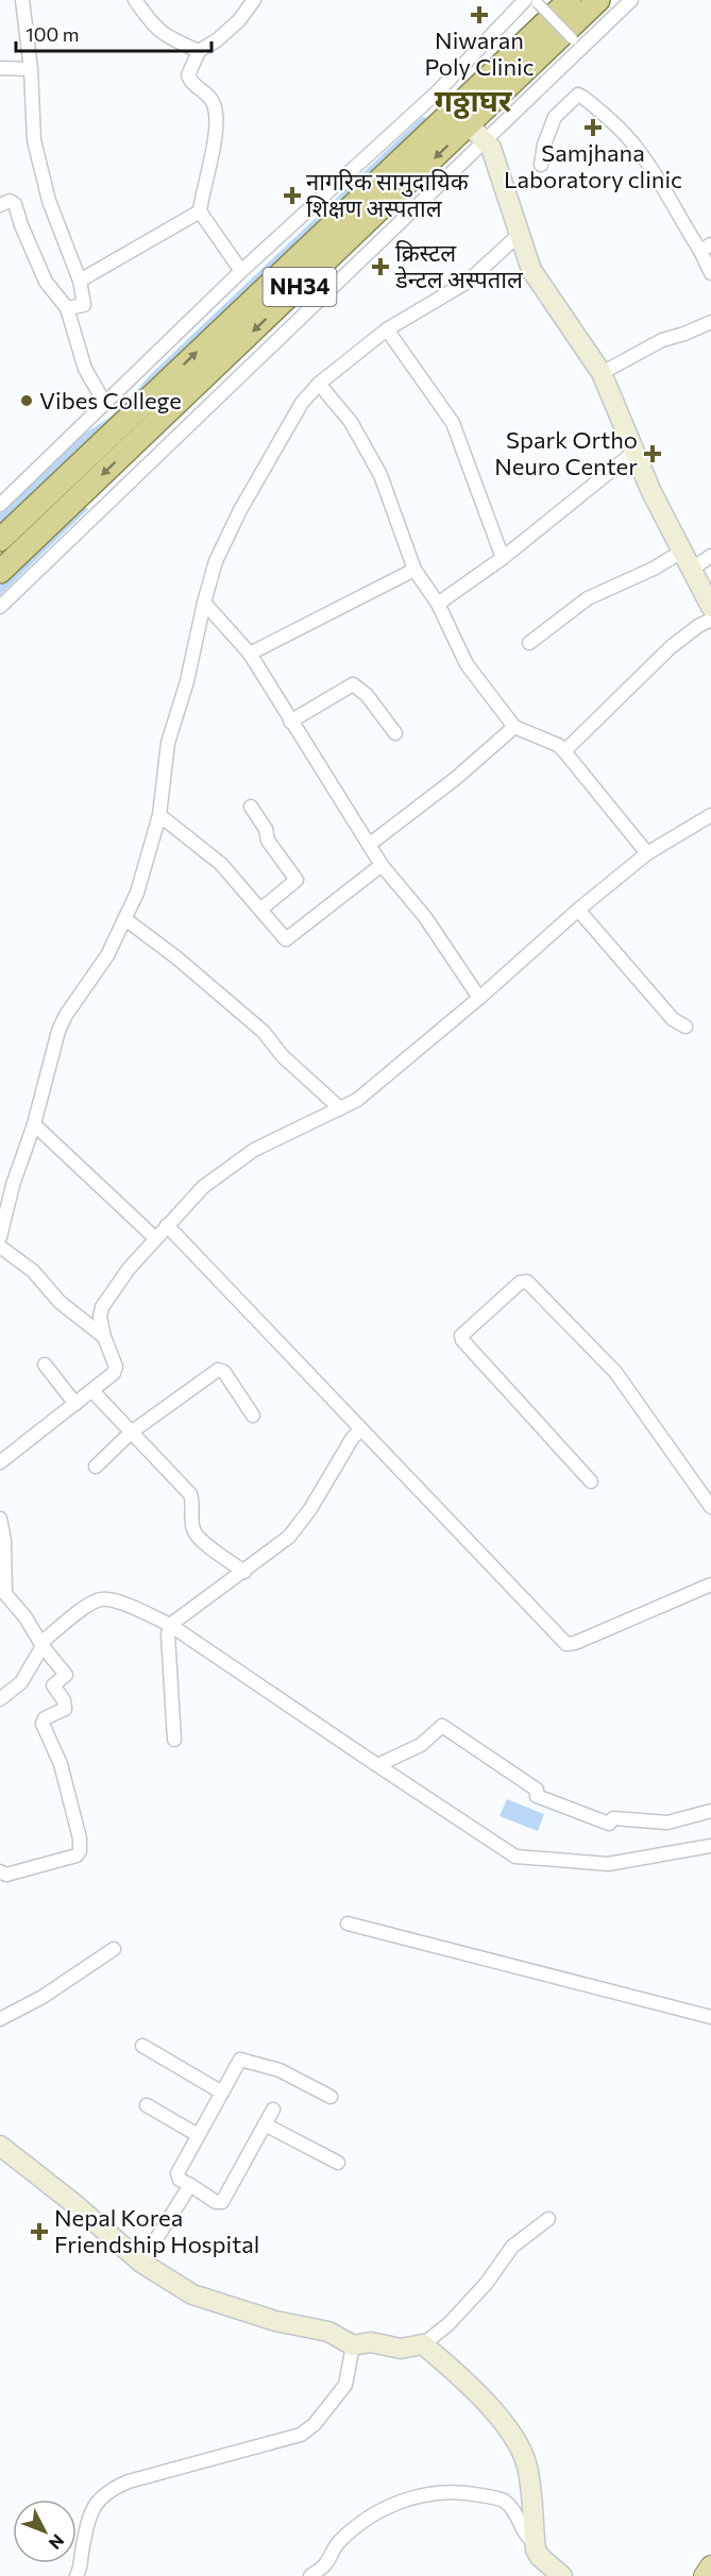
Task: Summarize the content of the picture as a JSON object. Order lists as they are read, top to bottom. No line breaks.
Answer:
{"streets":{"highway":["NH34"]},"districts":["गठ्ठाघर"],"places":{"health":["Niwaran Poly Clinic","Samjhana Laboratory clinic","नागरिक सामुदायिक शिक्षण अस्पताल","क्रिस्टल डेन्टल अस्पताल","Spark Ortho Neuro Center","Nepal Korea Friendship Hospital"],"other":["Vibes College"]},"scale_bar":"100 m","north":"bottom right"}
